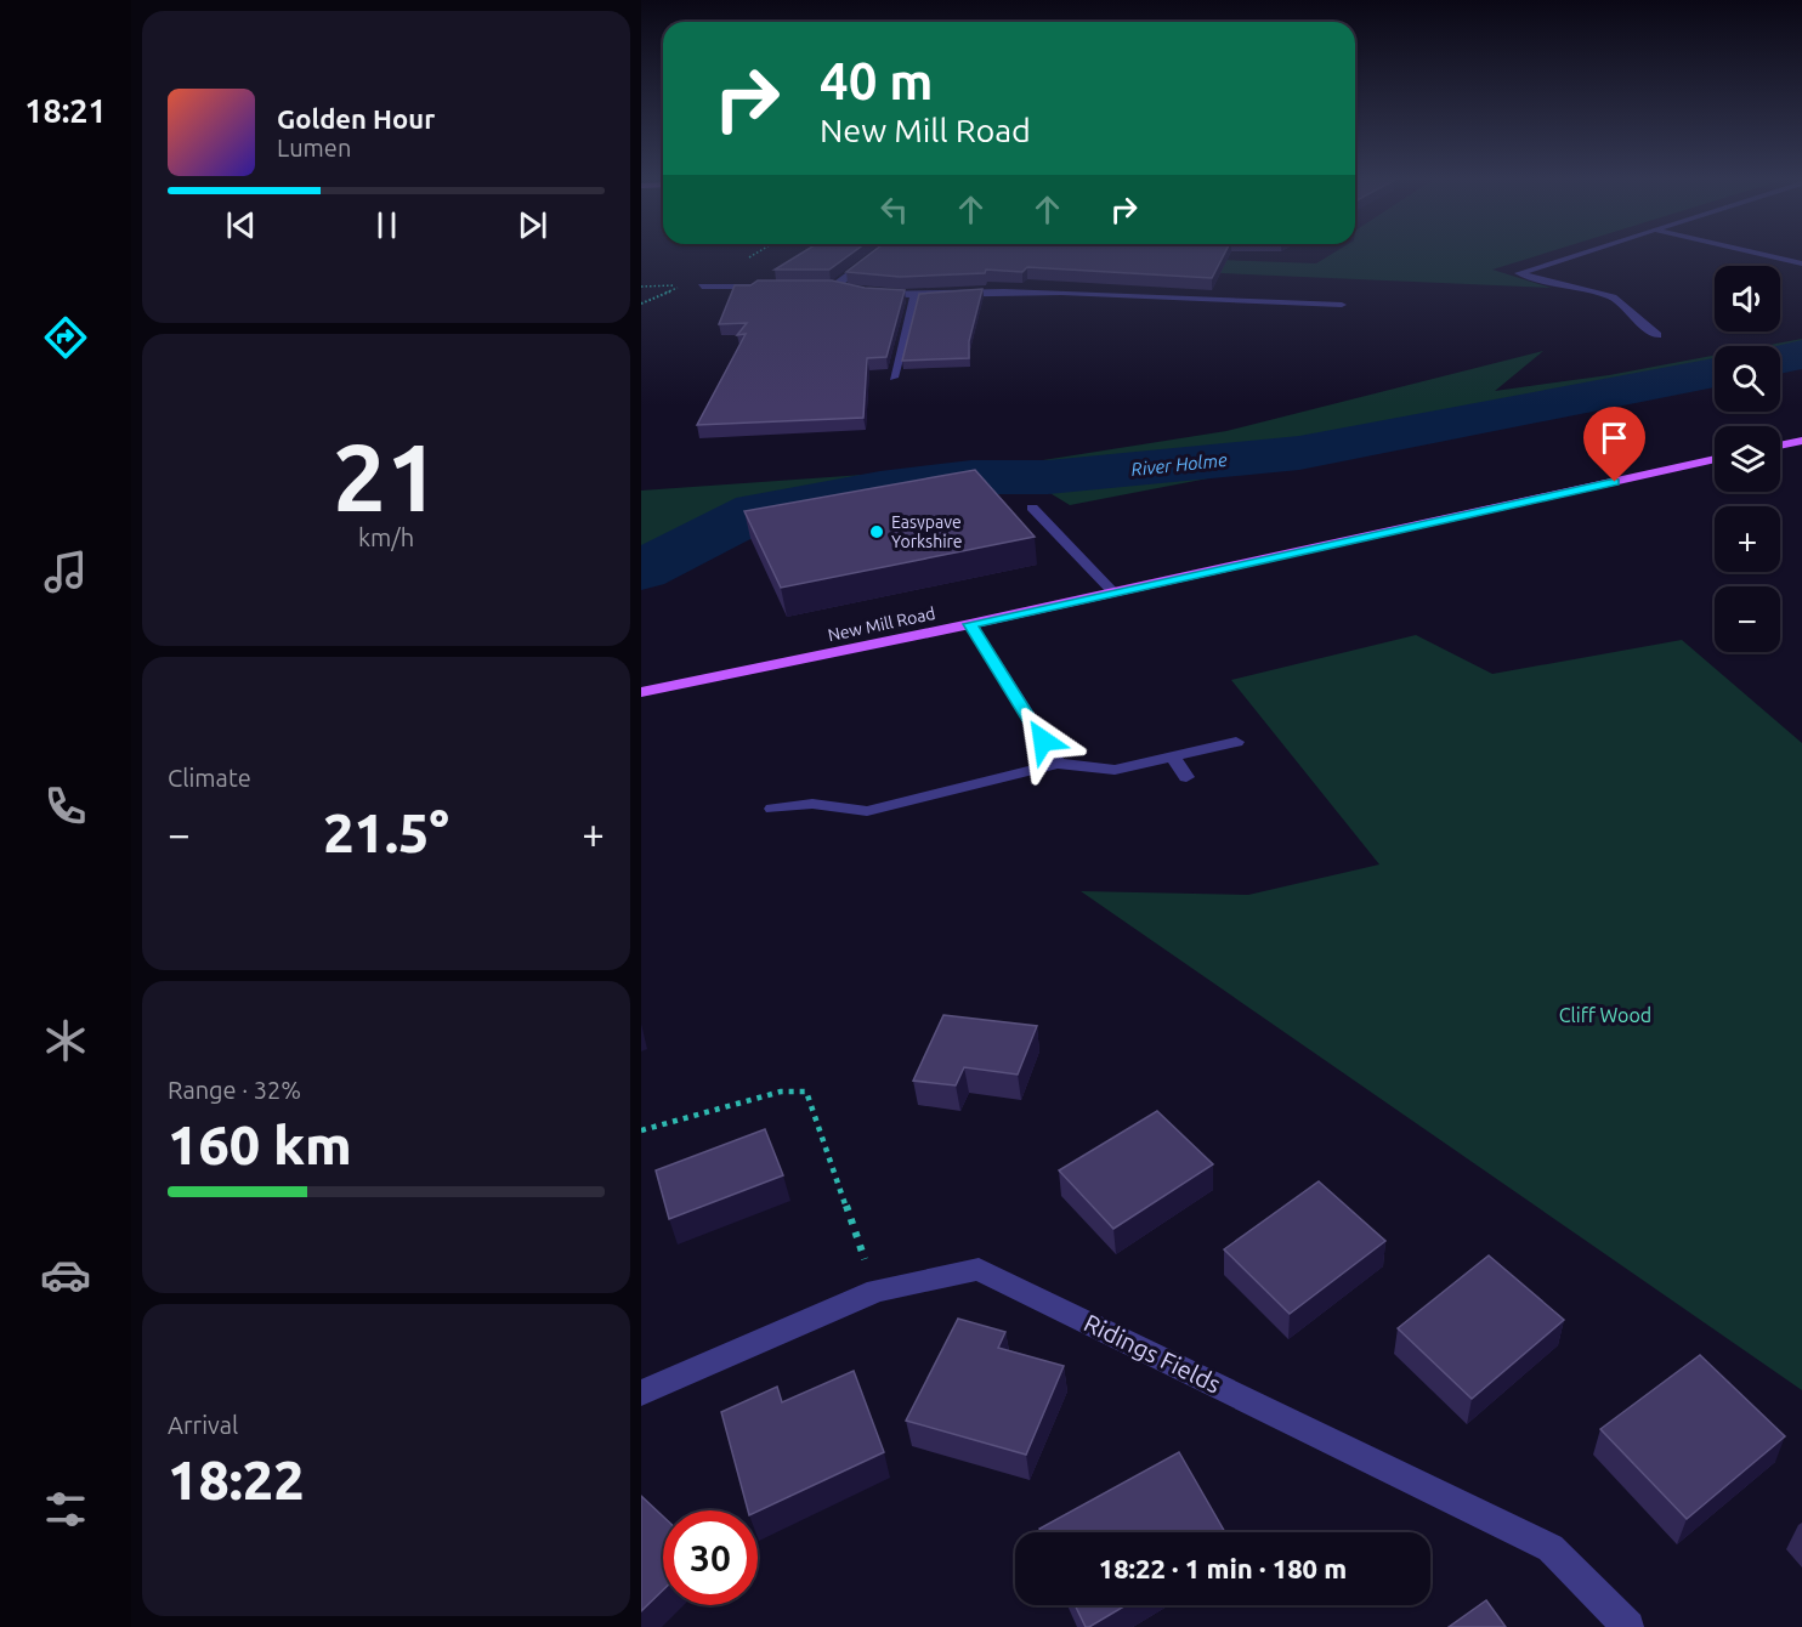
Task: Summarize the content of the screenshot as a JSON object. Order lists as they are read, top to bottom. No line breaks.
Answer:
{"streets":{"main road":["New Mill Road"],"street":["Ridings Fields"]},"water":["River Holme"],"parks":["Cliff Wood"],"places":["Easypave Yorkshire"],"page":{"tabs":"18:21","turn":["40 m","New Mill Road"],"song":["Golden Hour","Lumen"],"map_buttons":["+","−"],"tile":[["21","km/h"],"Climate",["Range · 32%","160 km"],["Arrival","18:22"]],"heat":["−","21.5°","+"],"limit":"30","trip":"18:22 · 1 min · 180 m"}}
